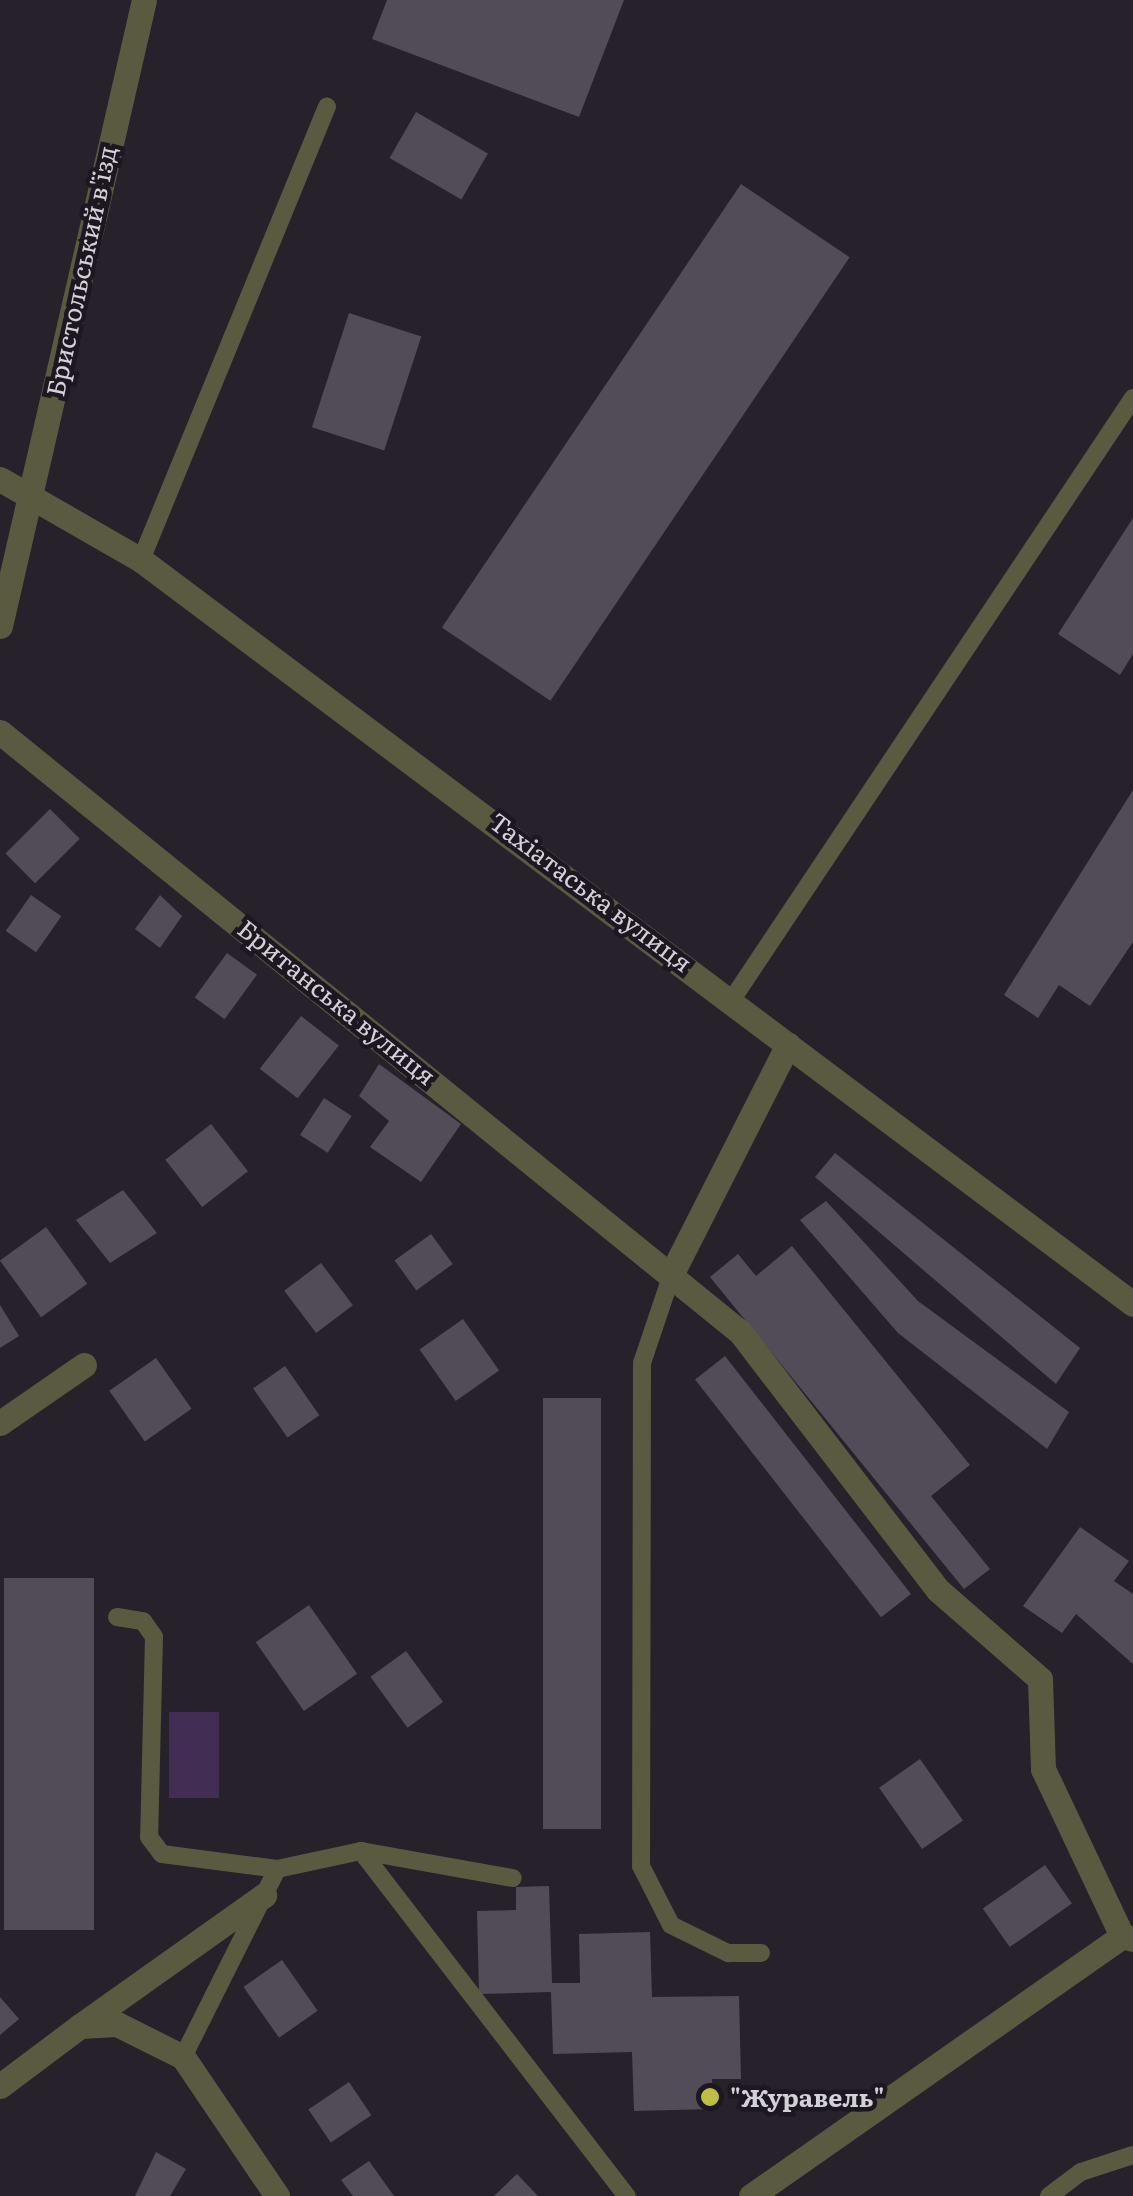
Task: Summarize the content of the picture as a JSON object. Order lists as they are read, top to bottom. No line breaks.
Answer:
{"streets":{"street":["Бристольський в'їзд","Тахіатаська вулиця","Британська вулиця"]},"crossings":[["Бристольський в'їзд","Тахіатаська вулиця"]],"places":["\"Журавель\""]}
